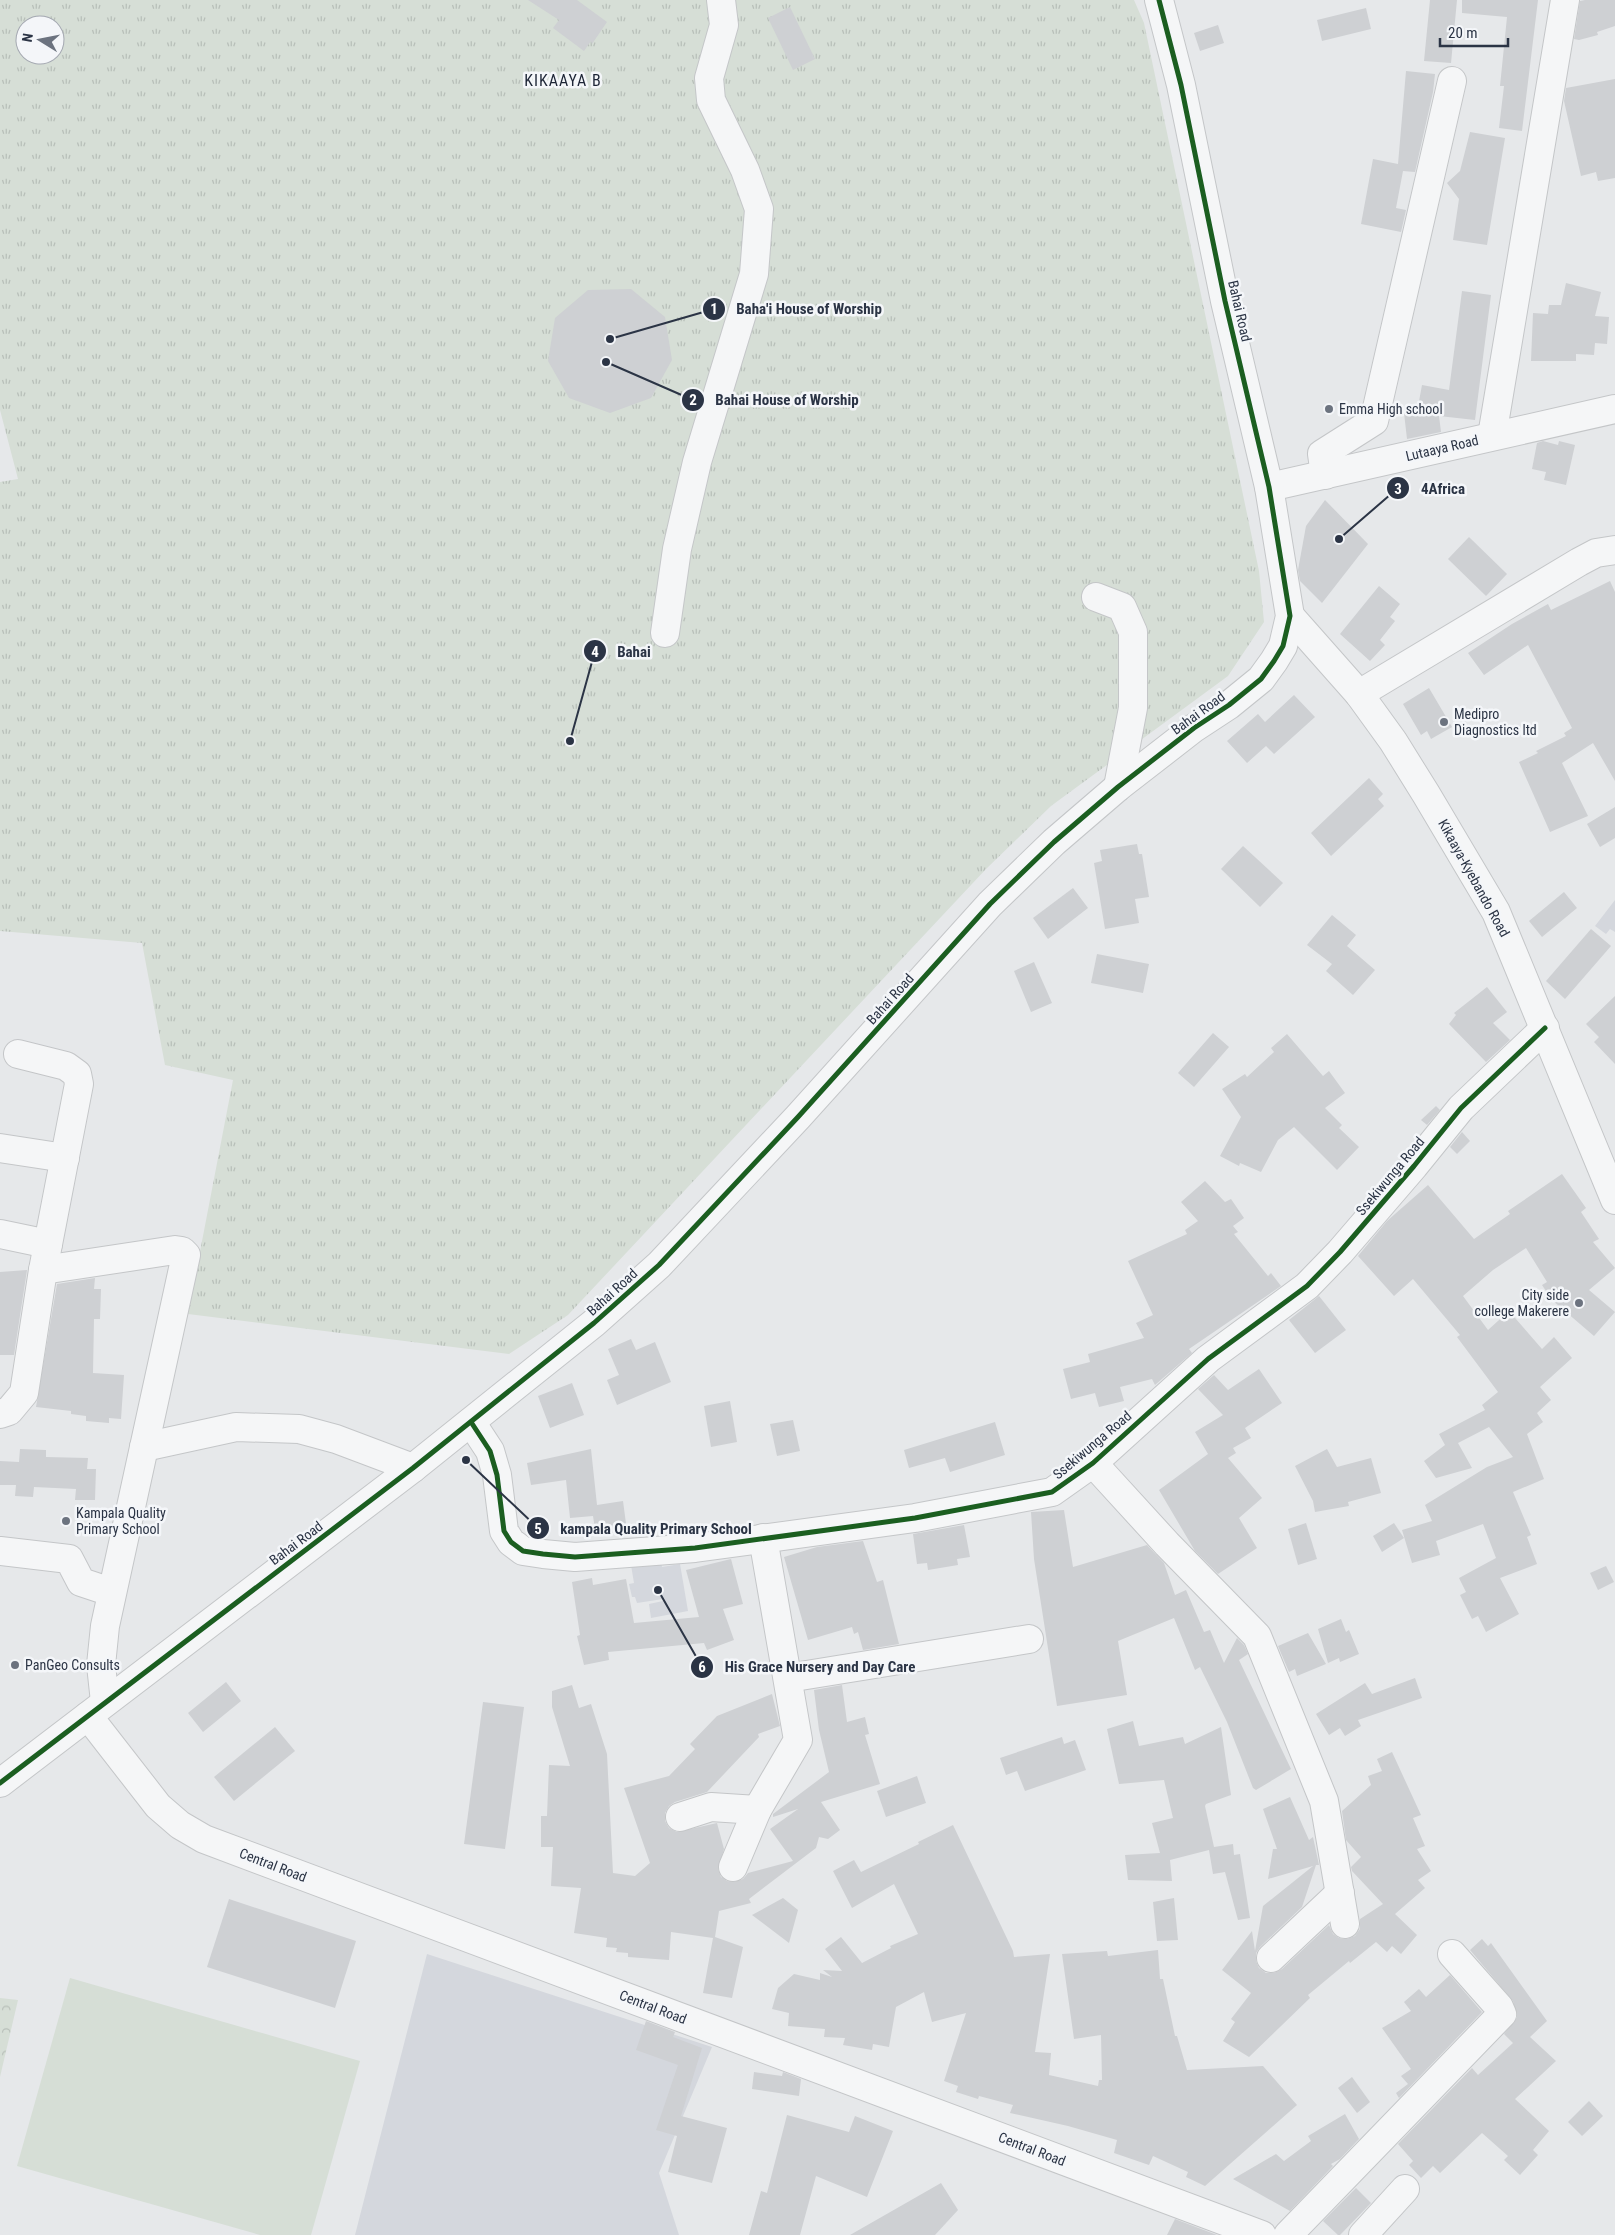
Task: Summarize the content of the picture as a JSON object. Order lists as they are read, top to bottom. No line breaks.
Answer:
{"streets":{"street":["Bahai Road","Lutaaya Road","Kikaaya-Kyebando Road","Ssekiwunga Road","Central Road"]},"crossings":[["Bahai Road","Lutaaya Road"],["Bahai Road","Kikaaya-Kyebando Road"],["Bahai Road","Ssekiwunga Road"],["Bahai Road","Central Road"],["Kikaaya-Kyebando Road","Ssekiwunga Road"]],"districts":["KIKAAYA B"],"places":["Baha'i House of Worship","Bahai House of Worship","Emma High school","4Africa","Medipro Diagnostics ltd","Bahai","City side college Makerere","kampala Quality Primary School","Kampala Quality Primary School","His Grace Nursery and Day Care","PanGeo Consults"],"scale_bar":"20 m","north":"left"}
